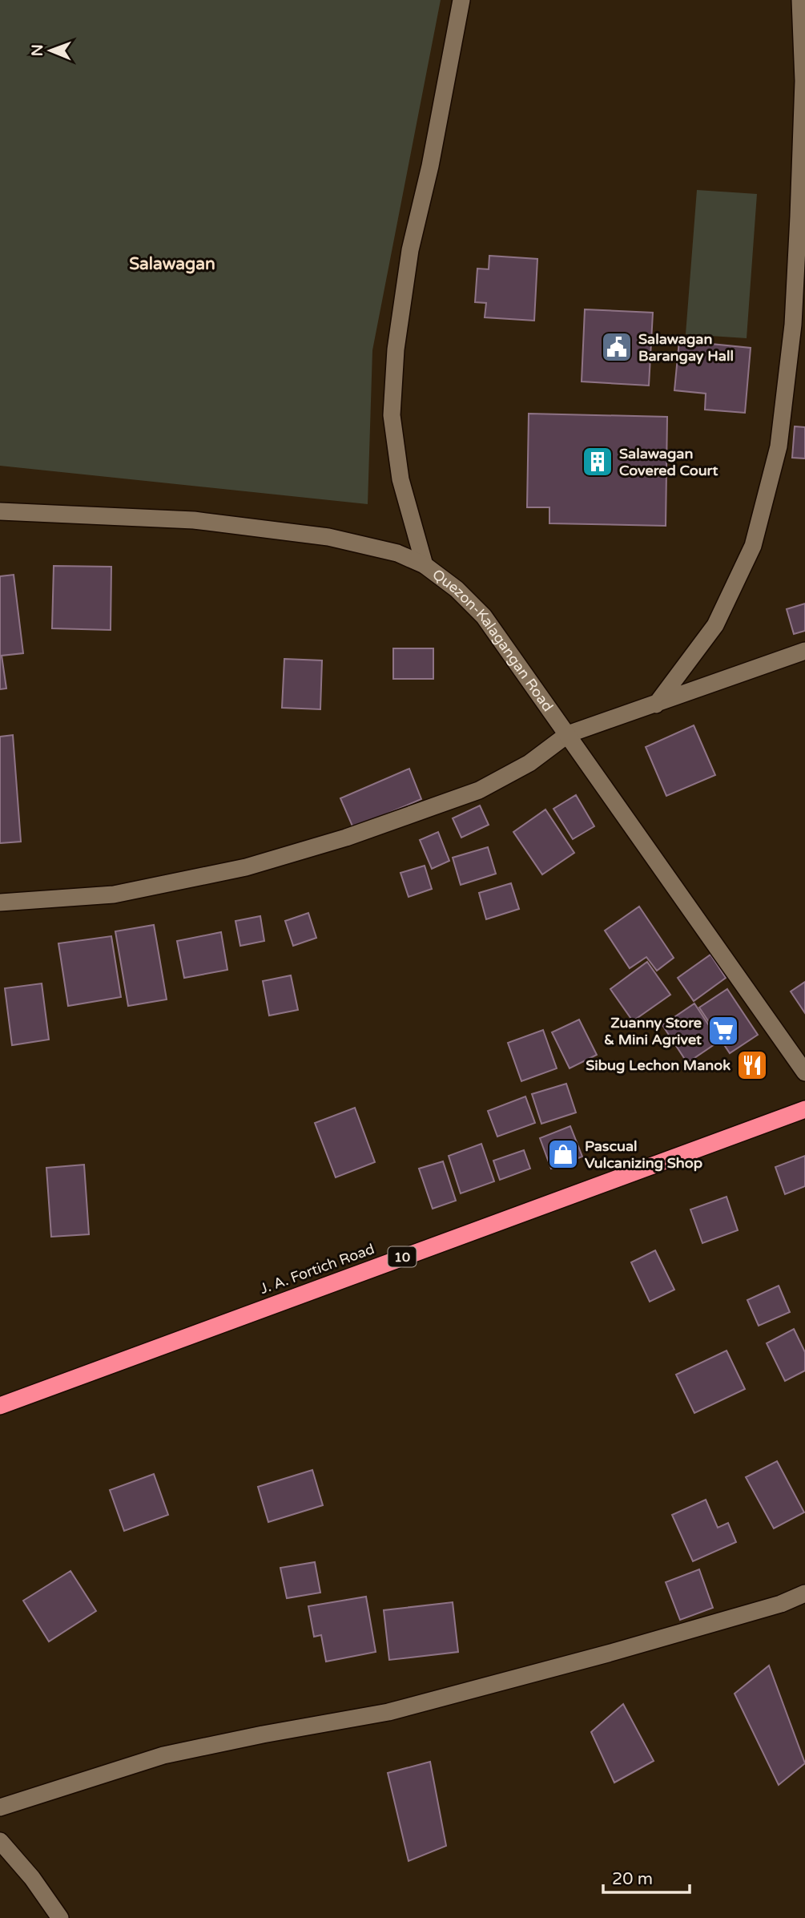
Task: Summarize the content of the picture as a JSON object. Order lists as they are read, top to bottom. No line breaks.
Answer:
{"streets":{"highway":["10","J. A. Fortich Road"],"street":["Quezon-Kalagangan Road"]},"districts":["Salawagan"],"places":{"public building":["Salawagan Barangay Hall"],"building":["Salawagan Covered Court"],"supermarket":["Zuanny Store & Mini Agrivet"],"restaurant":["Sibug Lechon Manok"],"shop":["Pascual Vulcanizing Shop"]},"scale_bar":"20 m","north":"left"}
